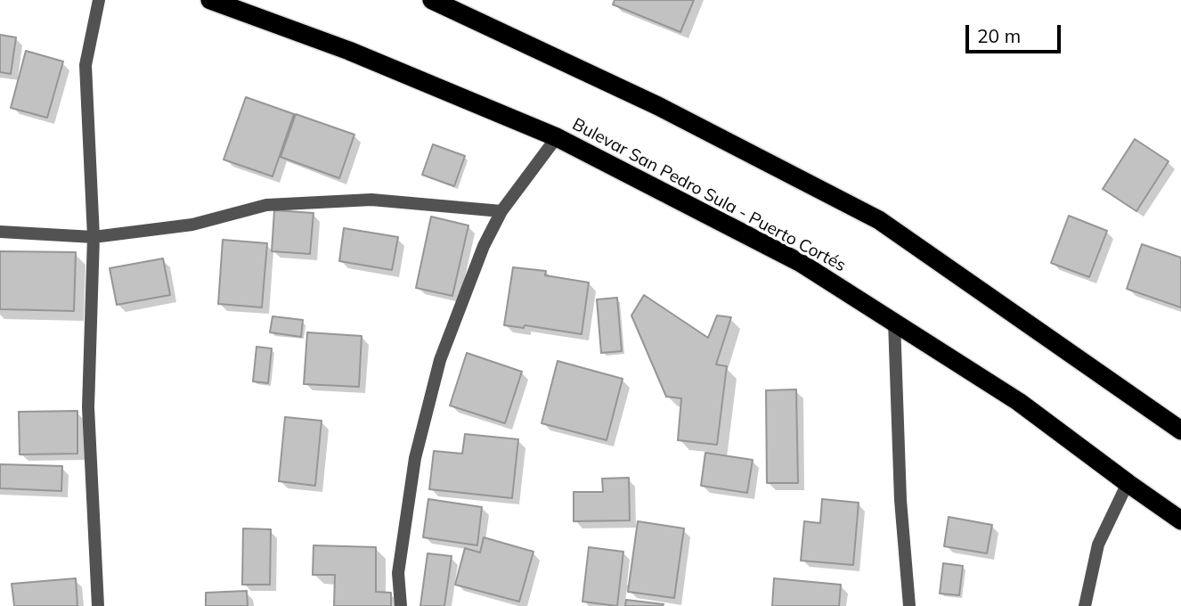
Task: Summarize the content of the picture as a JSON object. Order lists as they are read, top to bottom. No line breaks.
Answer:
{"streets":{"highway":["Bulevar San Pedro Sula - Puerto Cortés"]},"scale_bar":"20 m"}
